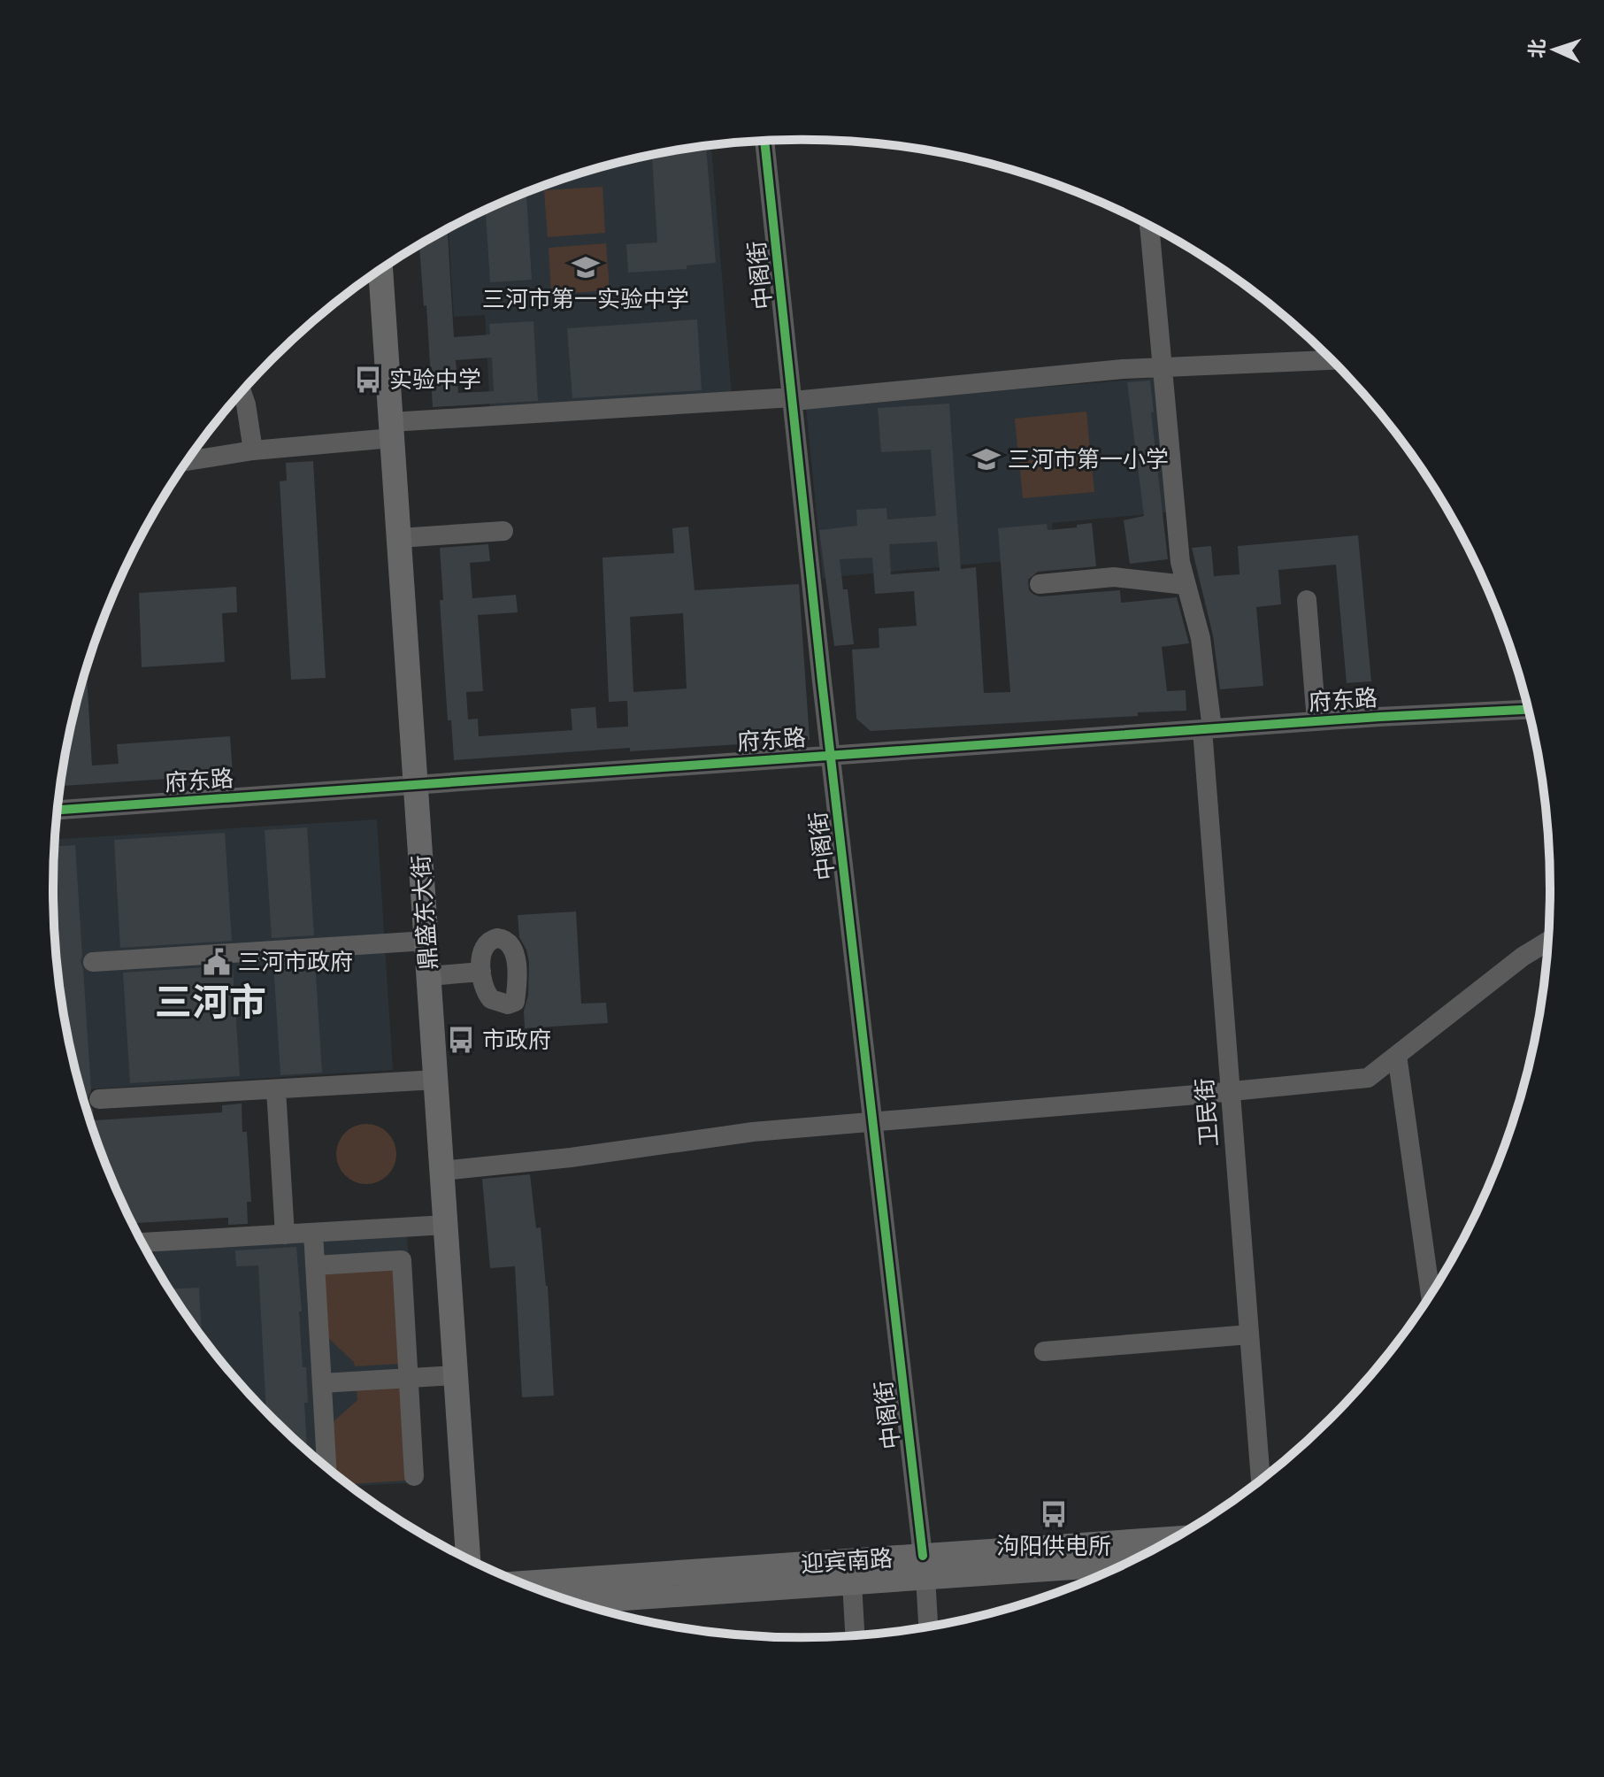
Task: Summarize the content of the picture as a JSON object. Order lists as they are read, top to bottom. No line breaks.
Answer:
{"streets":{"main road":["鼎盛东大街","迎宾南路"],"street":["中阁街","府东路","卫民街"]},"crossings":[["中阁街","府东路"],["中阁街","迎宾南路"],["府东路","鼎盛东大街"],["府东路","卫民街"]],"districts":["三河市"],"places":{"school or university":["三河市第一实验中学","三河市第一小学"],"bus stop":["实验中学","市政府","泃阳供电所"],"public building":["三河市政府"]},"north":"left"}
